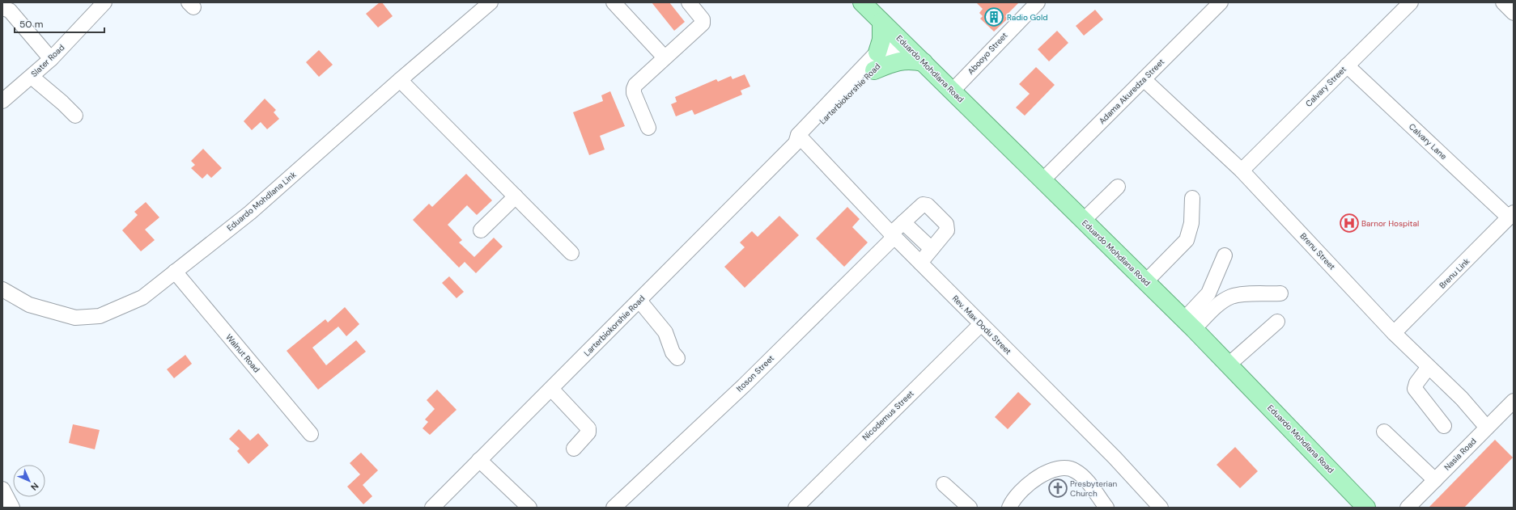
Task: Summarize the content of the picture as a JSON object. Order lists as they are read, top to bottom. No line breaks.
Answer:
{"streets":{"main road":["Eduardo Mohdlana Road"],"street":["Abooyo Street","Slater Road","Calvary Street","Adama Akuredza Street","Larterbiokorshie Road","Calvary Lane","Eduardo Mohdlana Link","Brenu Street","Brenu Link","Rev. Max Dodu Street","Walnut Road","Itoson Street","Nicodemus Street","Nasia Road"]},"crossings":[["Abooyo Street","Eduardo Mohdlana Road"],["Eduardo Mohdlana Road","Adama Akuredza Street"],["Eduardo Mohdlana Road","Larterbiokorshie Road"],["Calvary Street","Calvary Lane"],["Calvary Street","Brenu Street"],["Adama Akuredza Street","Brenu Street"],["Larterbiokorshie Road","Rev. Max Dodu Street"],["Calvary Lane","Brenu Link"],["Eduardo Mohdlana Link","Walnut Road"],["Brenu Street","Brenu Link"],["Brenu Street","Nasia Road"],["Rev. Max Dodu Street","Itoson Street"],["Rev. Max Dodu Street","Nicodemus Street"]],"places":{"building":["Radio Gold"],"hospital":["Barnor Hospital"],"church":["Presbyterian Church"]},"scale_bar":"50 m","north":"bottom right"}
